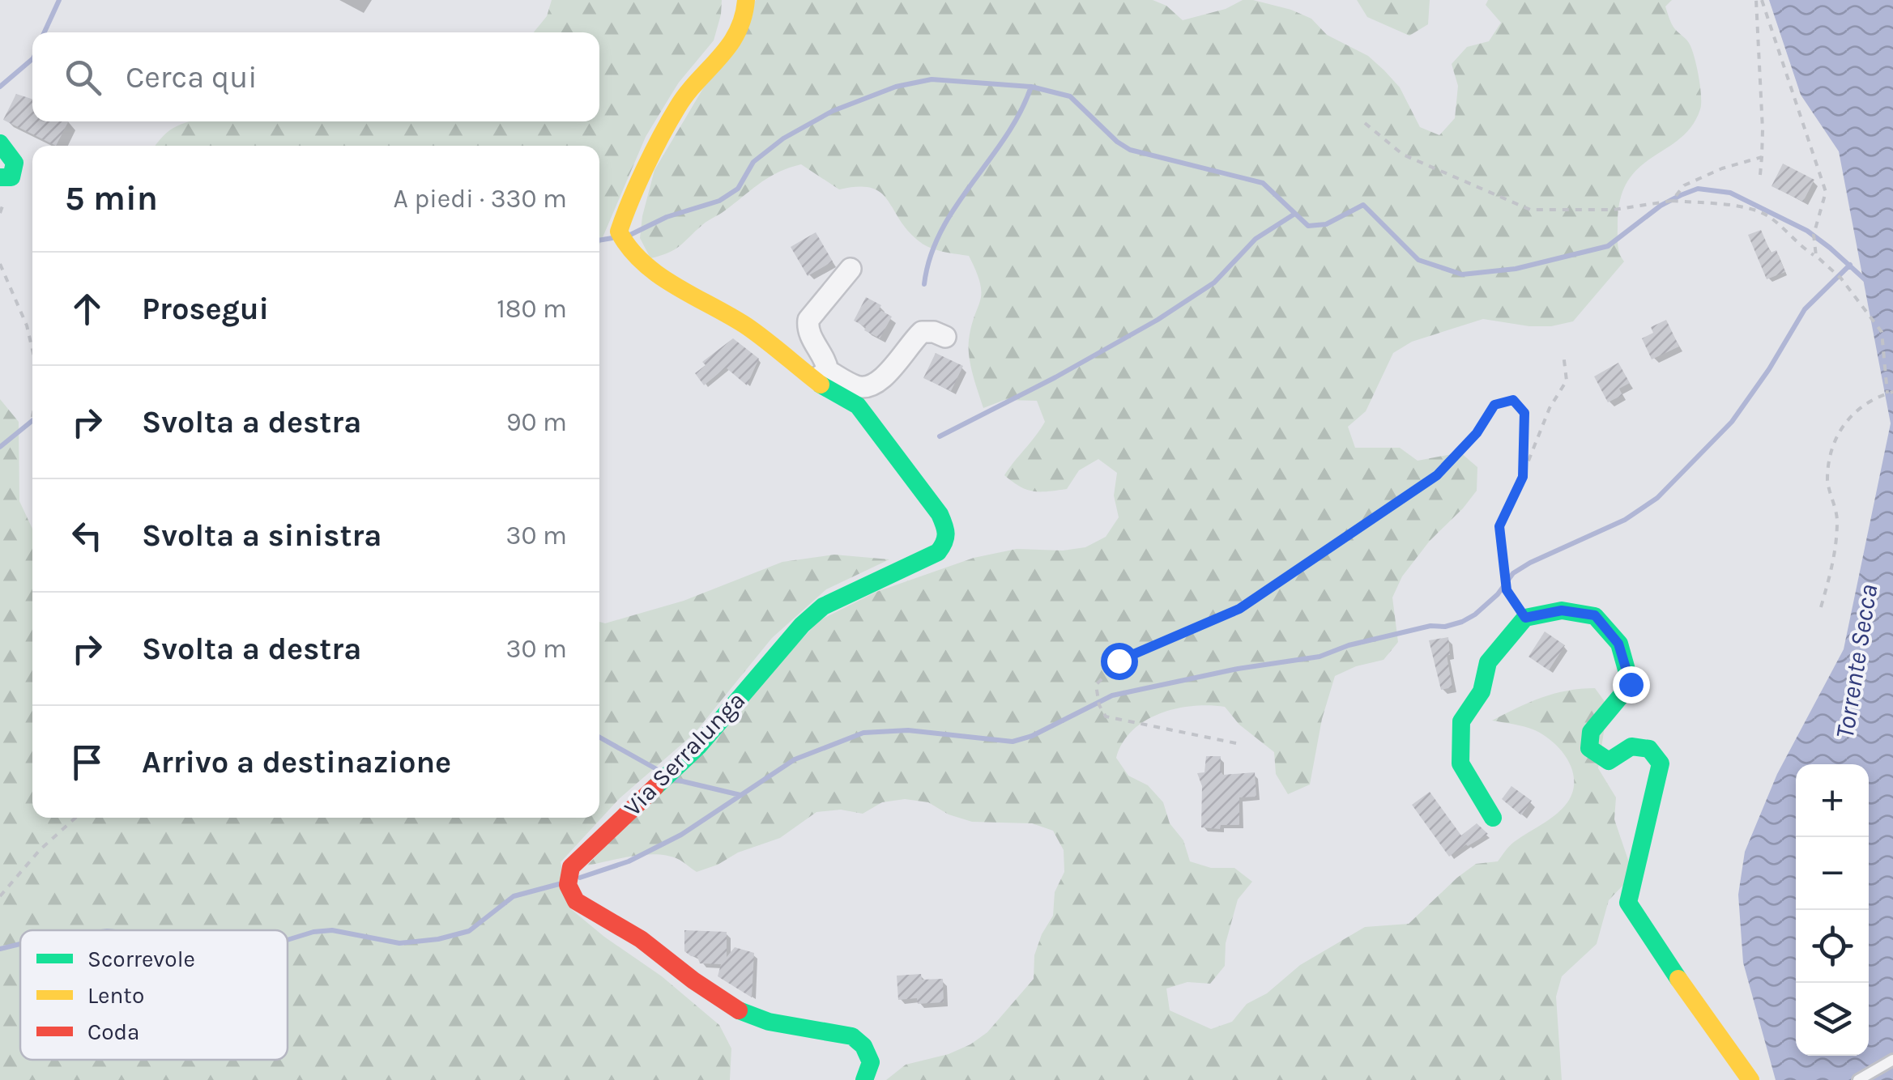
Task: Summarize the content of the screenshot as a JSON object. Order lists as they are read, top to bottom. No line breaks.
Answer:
{"streets":{"street":["Via Serralunga"]},"water":["Torrente Secca"],"legend":["Scorrevole","Lento","Coda"],"page":{"search":"Cerca qui","heading":["5 min","A piedi · 330 m"],"list":[["Prosegui","180 m"],["Svolta a destra","90 m"],["Svolta a sinistra","30 m"],["Svolta a destra","30 m"],"Arrivo a destinazione"],"map_buttons":["+","−"]}}
